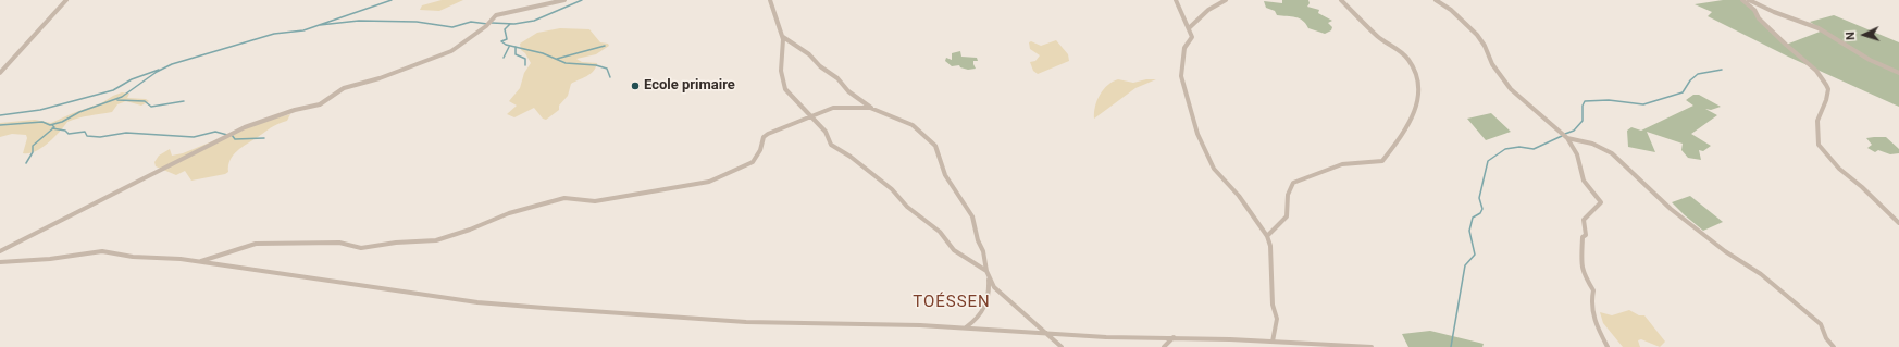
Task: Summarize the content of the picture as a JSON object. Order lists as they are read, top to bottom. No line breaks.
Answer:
{"districts":["TOÉSSEN"],"places":["Ecole primaire"],"north":"left"}
